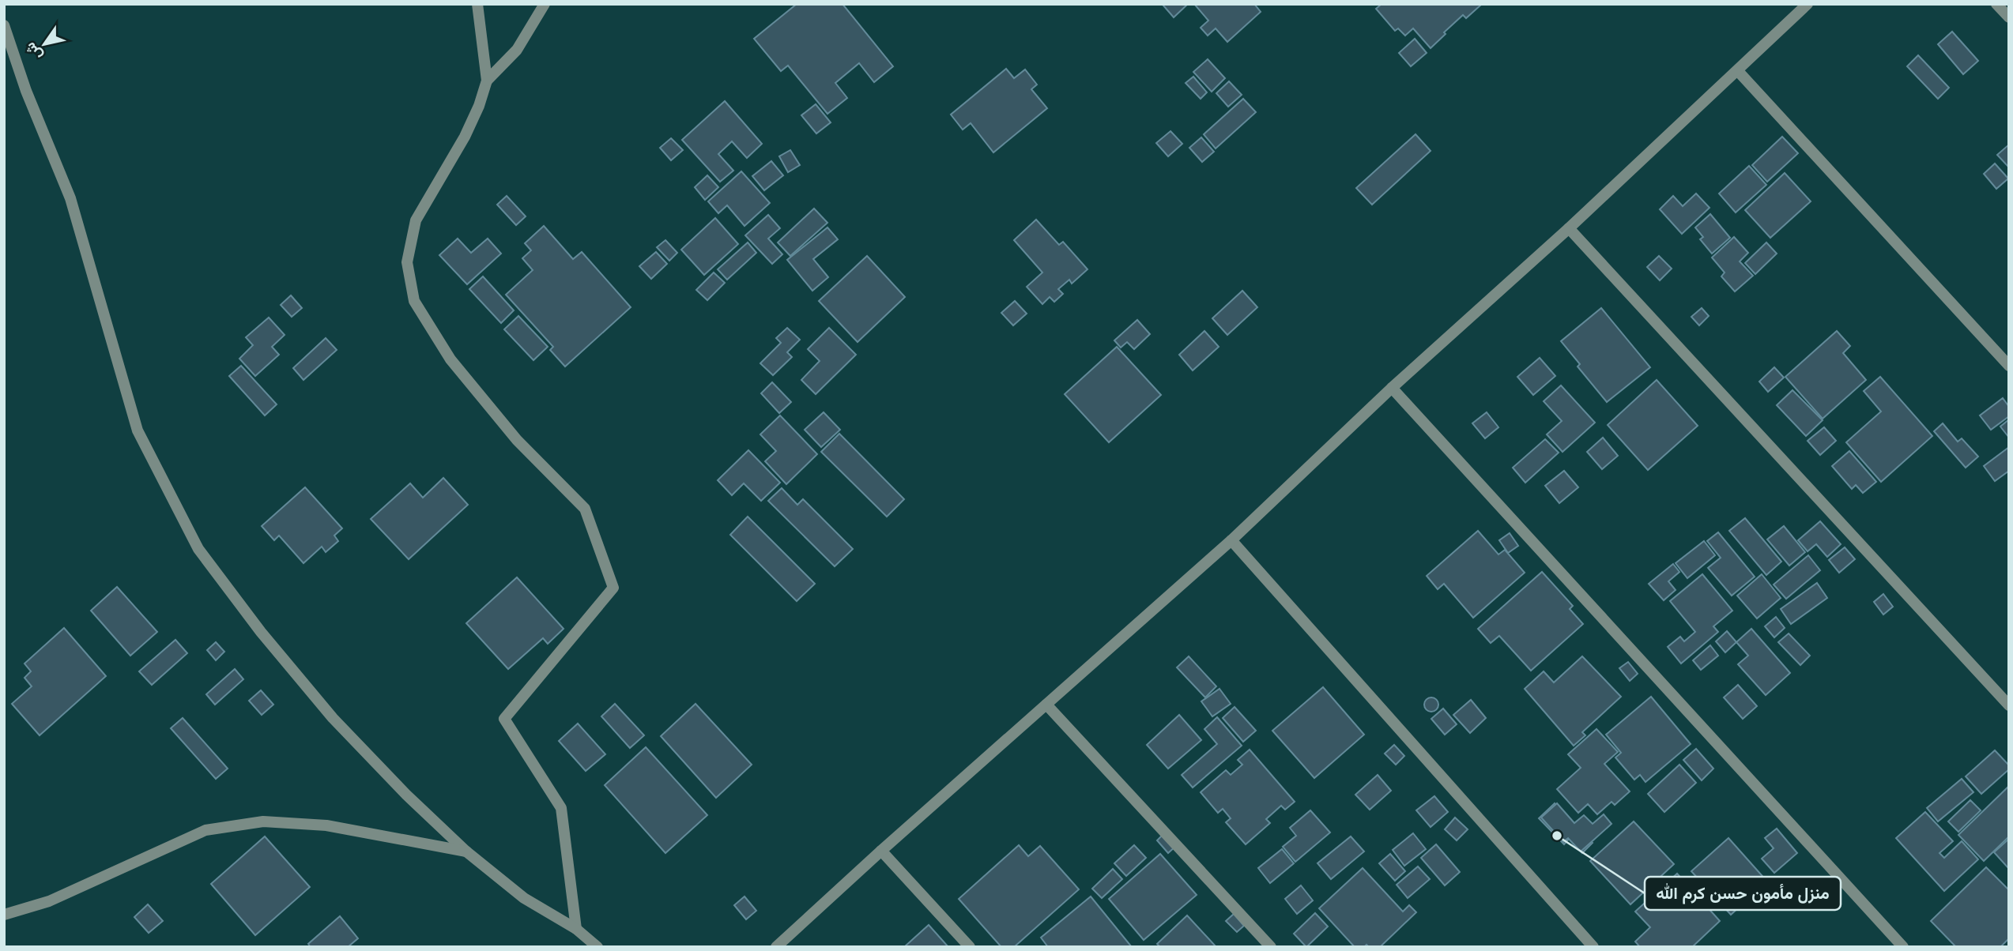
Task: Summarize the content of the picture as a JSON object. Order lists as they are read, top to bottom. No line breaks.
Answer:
{"places":["منزل مأمون حسن كرم الله"],"north":"bottom left"}
